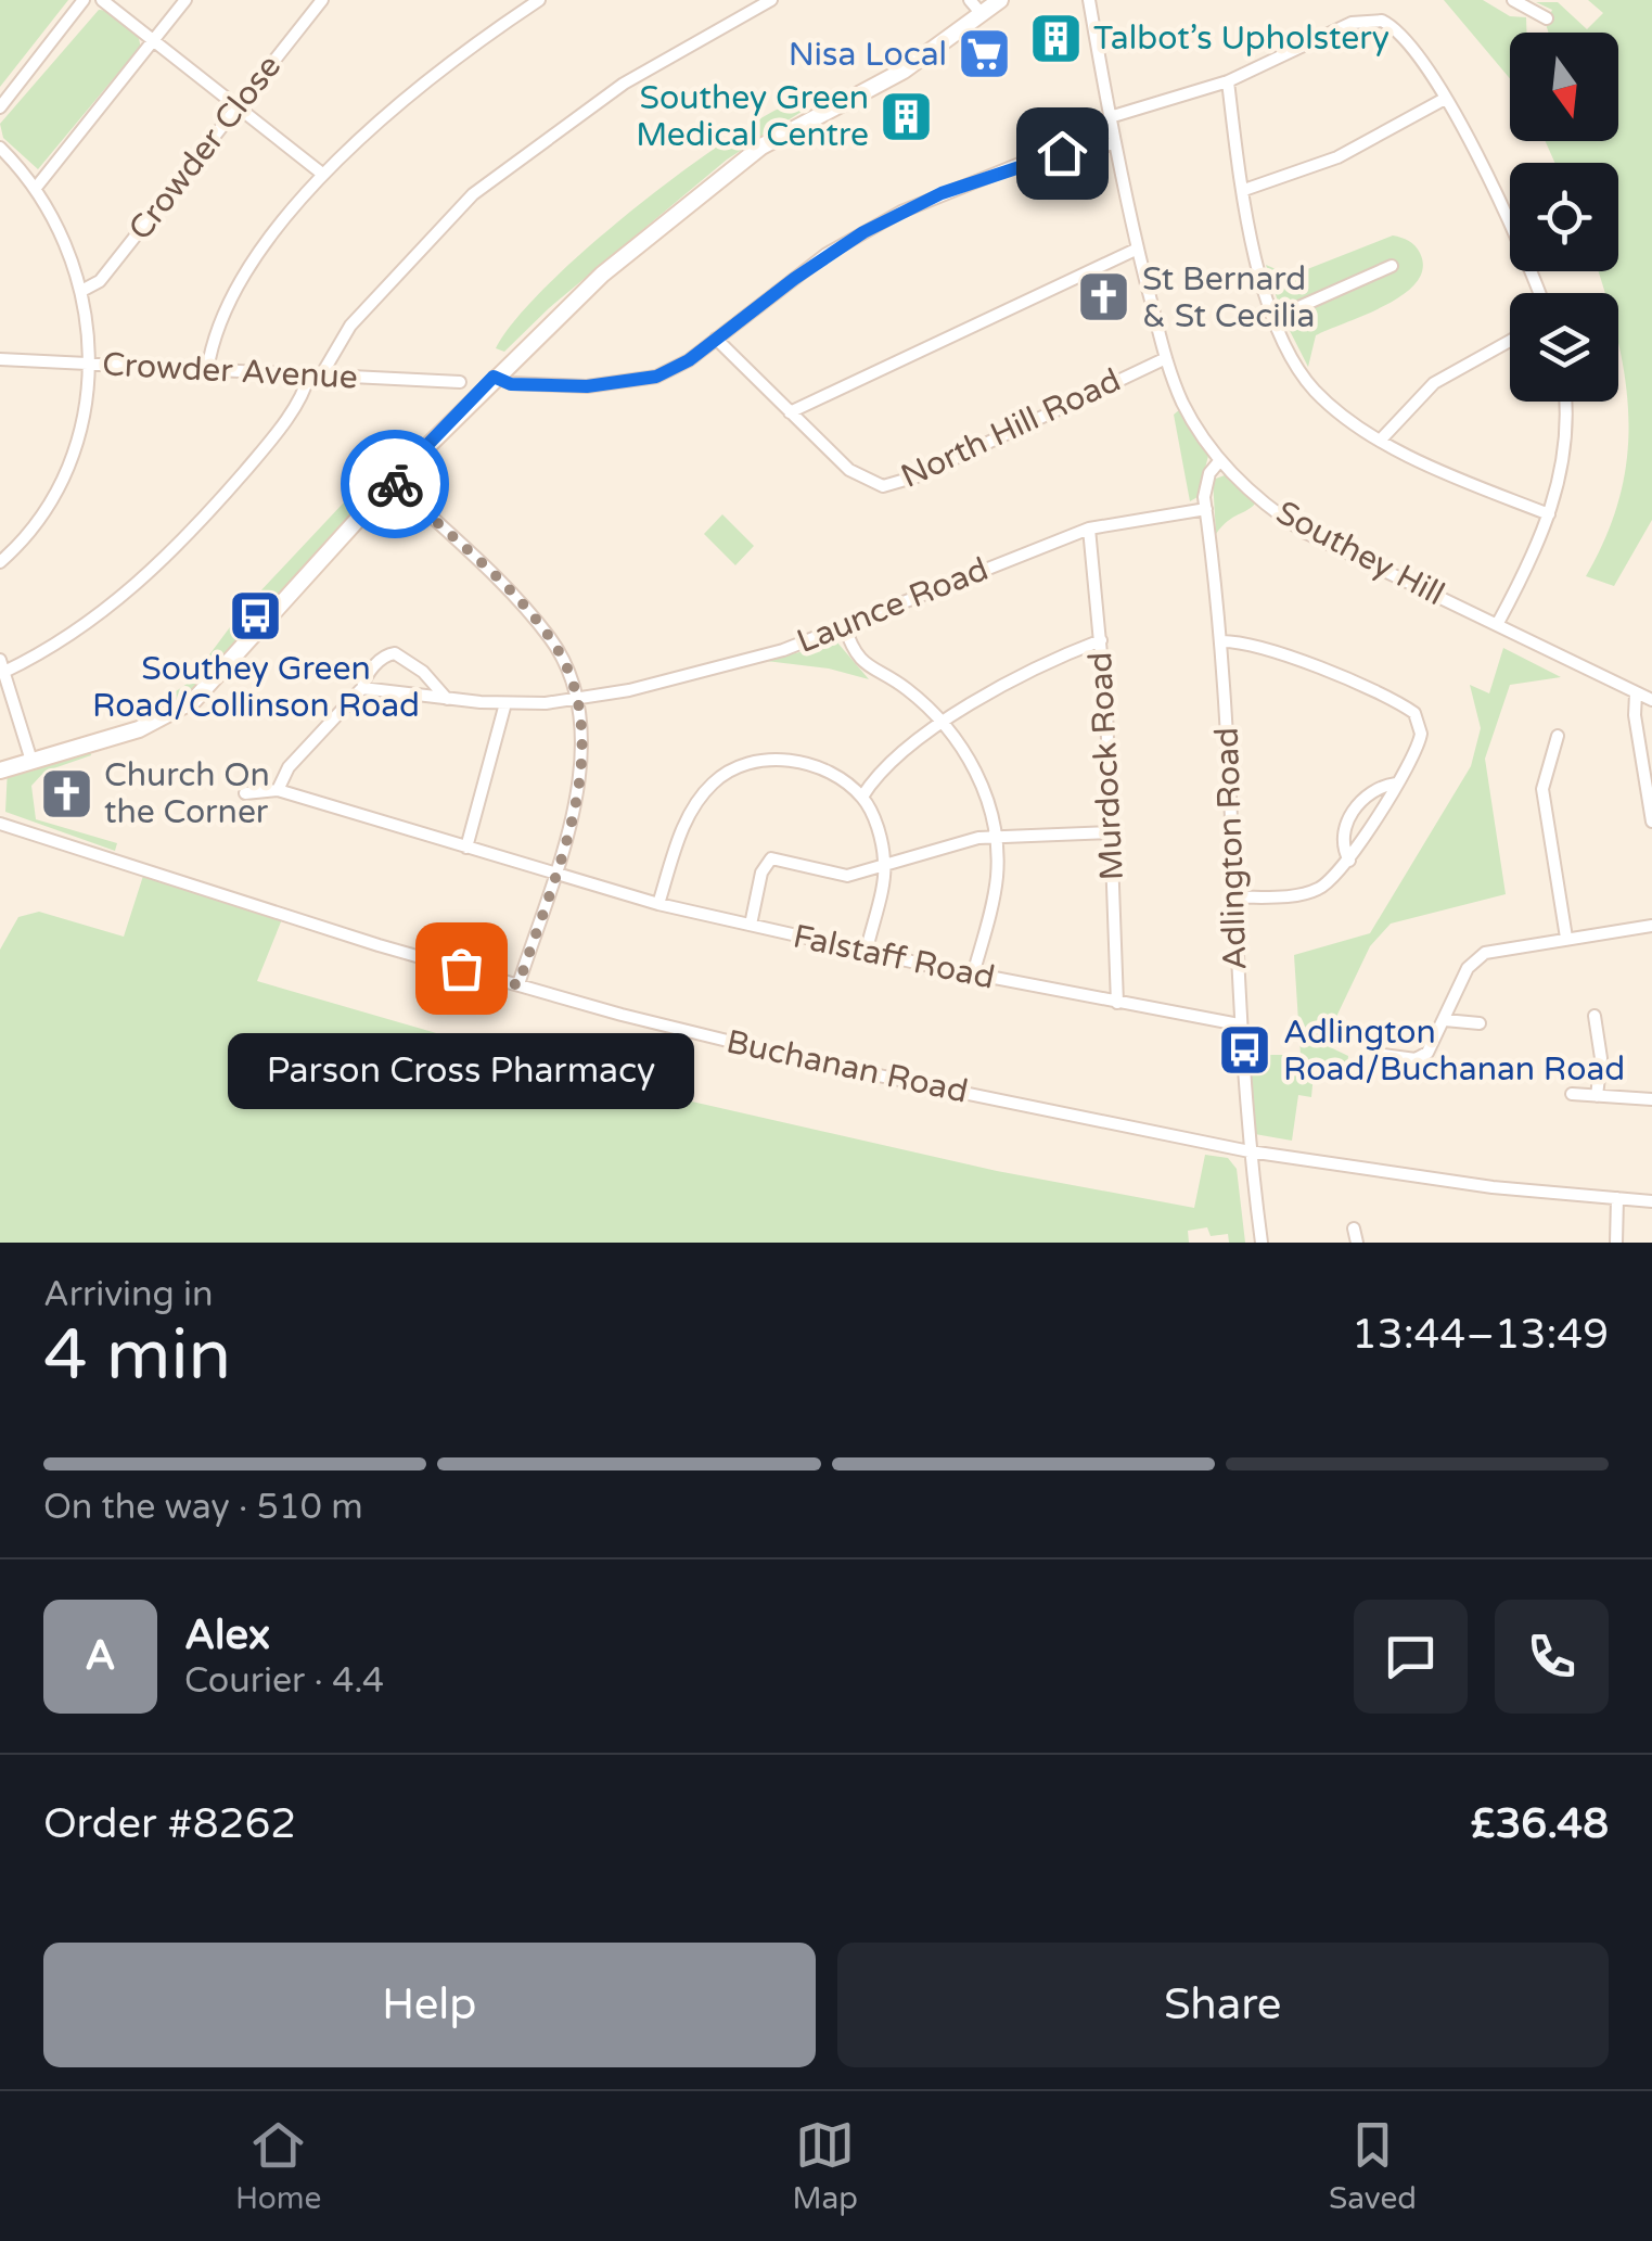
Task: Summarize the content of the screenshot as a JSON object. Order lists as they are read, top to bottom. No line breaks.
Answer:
{"streets":{"street":["Crowder Close","Crowder Avenue","North Hill Road","Southey Hill","Launce Road","Murdock Road","Adlington Road","Falstaff Road","Buchanan Road"]},"crossings":[["North Hill Road","Southey Hill"],["Southey Hill","Adlington Road"],["Launce Road","Murdock Road"],["Launce Road","Adlington Road"],["Murdock Road","Falstaff Road"],["Adlington Road","Falstaff Road"],["Adlington Road","Buchanan Road"]],"places":{"building":["Talbot’s Upholstery","Southey Green Medical Centre"],"supermarket":["Nisa Local"],"church":["St Bernard & St Cecilia","Church On the Corner"],"bus stop":["Southey Green Road/Collinson Road","Adlington Road/Buchanan Road"],"other":["Parson Cross Pharmacy"]},"north":"bottom","page":{"bubble":"Parson Cross Pharmacy","heading":["4 min","Arriving in","13:44–13:49"],"panel":["Alex","Courier · 4.4","Order #8262","£36.48"],"bar":"On the way · 510 m","round":"A","buttons":["Help","Share"],"tabs":["Home","Map","Saved"]}}
